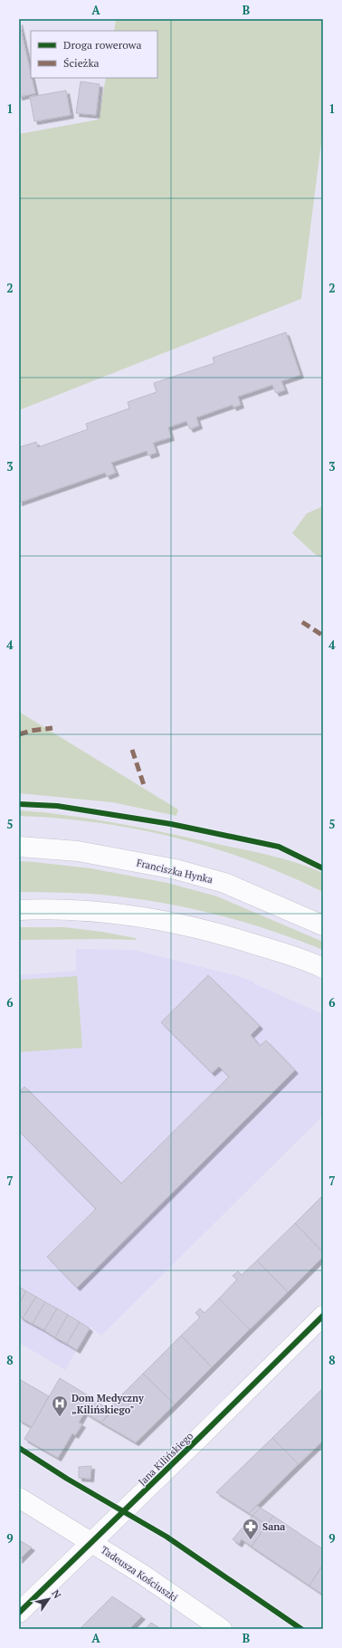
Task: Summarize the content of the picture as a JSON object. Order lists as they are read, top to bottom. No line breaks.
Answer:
{"streets":{"street":["Franciszka Hynka","Jana Kilińskiego","Tadeusza Kościuszki"]},"crossings":[["Jana Kilińskiego","Tadeusza Kościuszki"]],"places":{"hospital":["Dom Medyczny „Kilińskiego\""],"pharmacy":["Sana"]},"legend":["Droga rowerowa","Ścieżka"],"north":"top right","grid":{"columns":["A","B"],"rows":["1","2","3","4","5","6","7","8","9"]}}
